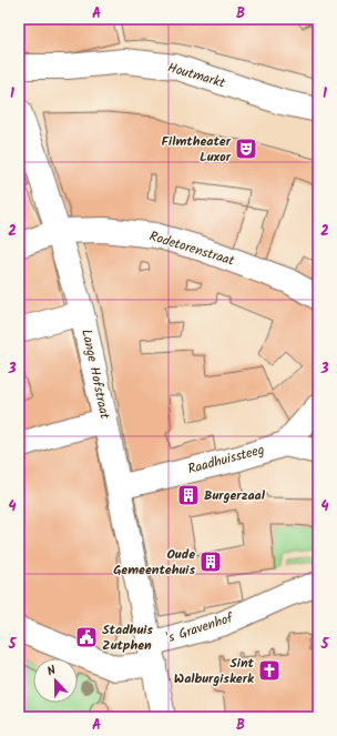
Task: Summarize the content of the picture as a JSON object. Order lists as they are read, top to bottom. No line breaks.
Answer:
{"streets":{"street":["Houtmarkt","Rodetorenstraat","Lange Hofstraat","Raadhuissteeg","'s Gravenhof"]},"crossings":[["Rodetorenstraat","Lange Hofstraat"],["Lange Hofstraat","Raadhuissteeg"],["Lange Hofstraat","'s Gravenhof"]],"places":{"theatre":["Filmtheater Luxor"],"building":["Burgerzaal","Oude Gemeentehuis"],"public building":["Stadhuis Zutphen"],"church":["Sint Walburgiskerk"]},"north":"top","grid":{"columns":["A","B"],"rows":["1","2","3","4","5"]}}
